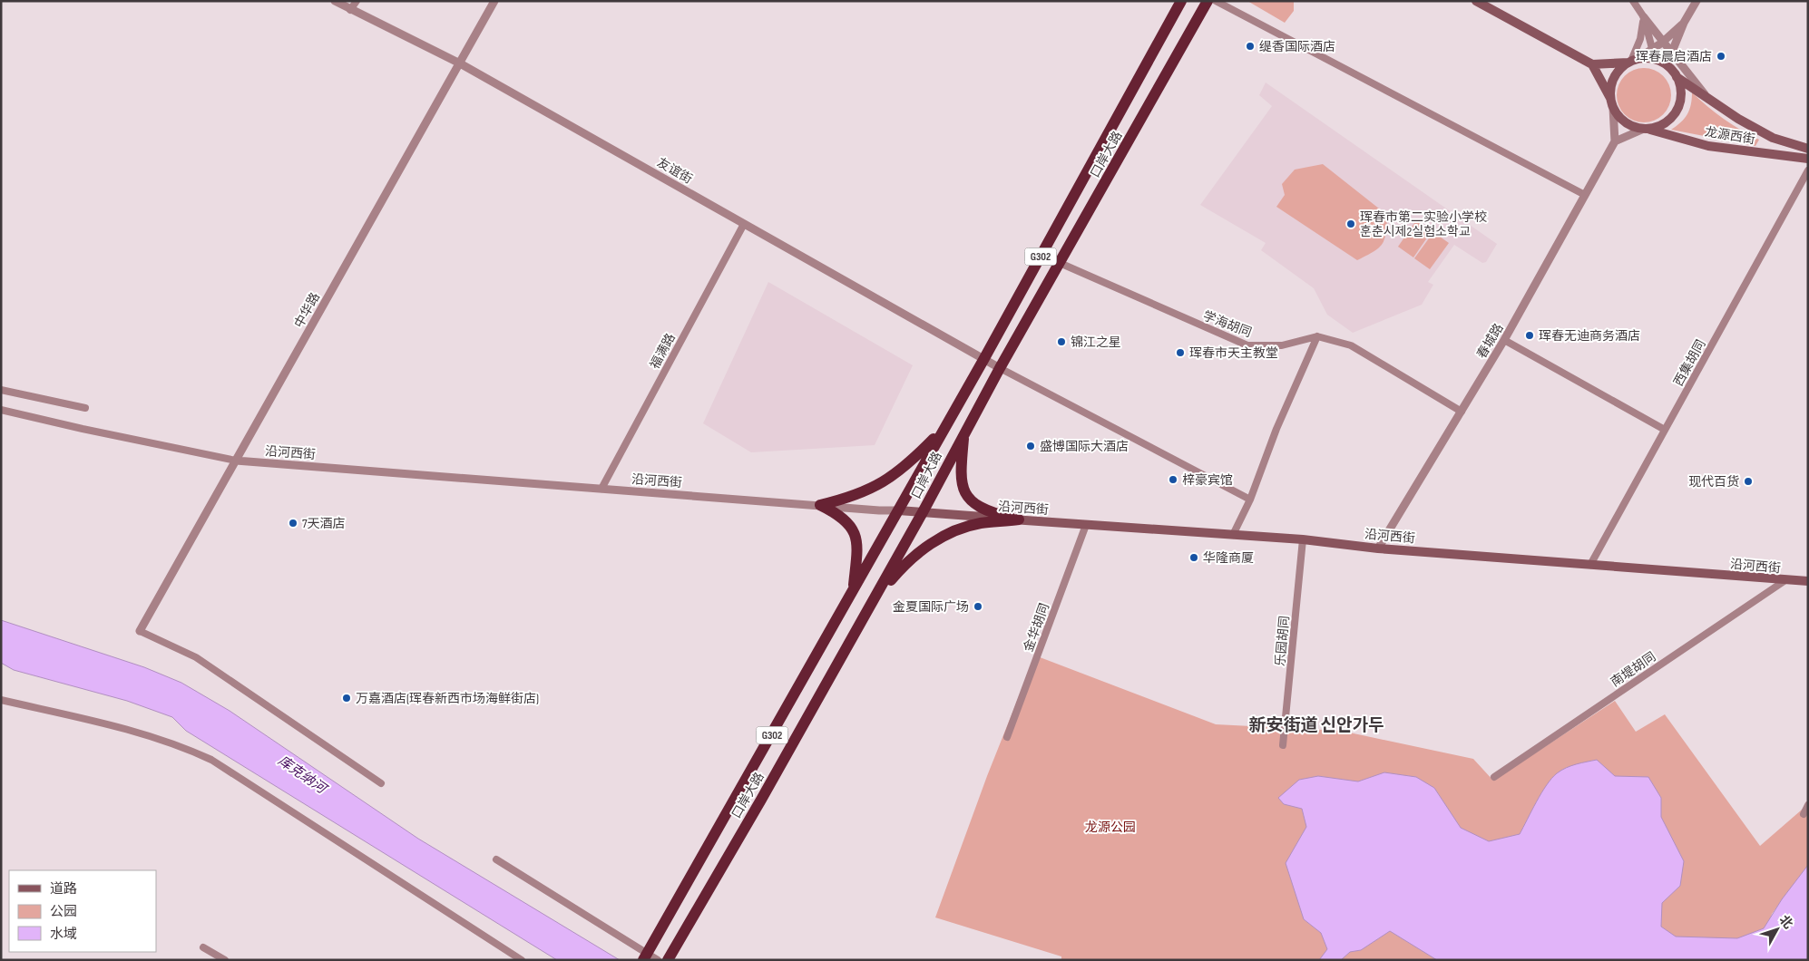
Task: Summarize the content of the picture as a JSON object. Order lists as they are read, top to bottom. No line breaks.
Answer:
{"streets":{"highway":["口岸大路","G302"],"main road":["龙源西街","沿河西街"],"street":["友谊街","中华路","学海胡同","春城路","福满路","西集胡同","金华胡同","乐园胡同","南堤胡同"]},"crossings":[["口岸大路","友谊街"],["口岸大路","学海胡同"],["口岸大路","沿河西街"],["友谊街","中华路"],["友谊街","福满路"],["中华路","沿河西街"],["学海胡同","春城路"],["春城路","沿河西街"],["福满路","沿河西街"],["西集胡同","沿河西街"],["沿河西街","金华胡同"],["沿河西街","乐园胡同"],["沿河西街","南堤胡同"]],"districts":["新安街道 신안가두"],"water":["库克纳河"],"parks":["龙源公园"],"places":["缇香国际酒店","珲春晨启酒店","珲春市第二实验小学校 훈춘시제2실험소학교","珲春无迪商务酒店","锦江之星","珲春市天主教堂","盛博国际大酒店","梓豪宾馆","现代百货","7天酒店","华隆商厦","金夏国际广场","万嘉酒店(珲春新西市场海鲜街店)"],"legend":["道路","公园","水域"],"north":"top right"}
